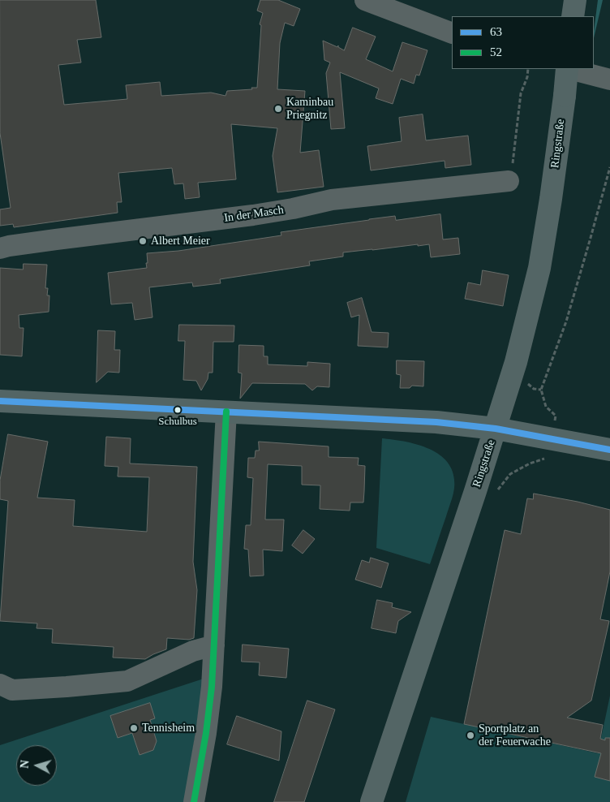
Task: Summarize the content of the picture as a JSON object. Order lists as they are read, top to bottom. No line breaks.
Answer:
{"streets":{"main road":["Ringstraße"],"street":["In der Masch"]},"places":["Kaminbau Priegnitz","Albert Meier","Schulbus","Tennisheim","Sportplatz an der Feuerwache"],"lines":["transit line 63","transit line 52"],"legend":["63","52"],"north":"left"}
